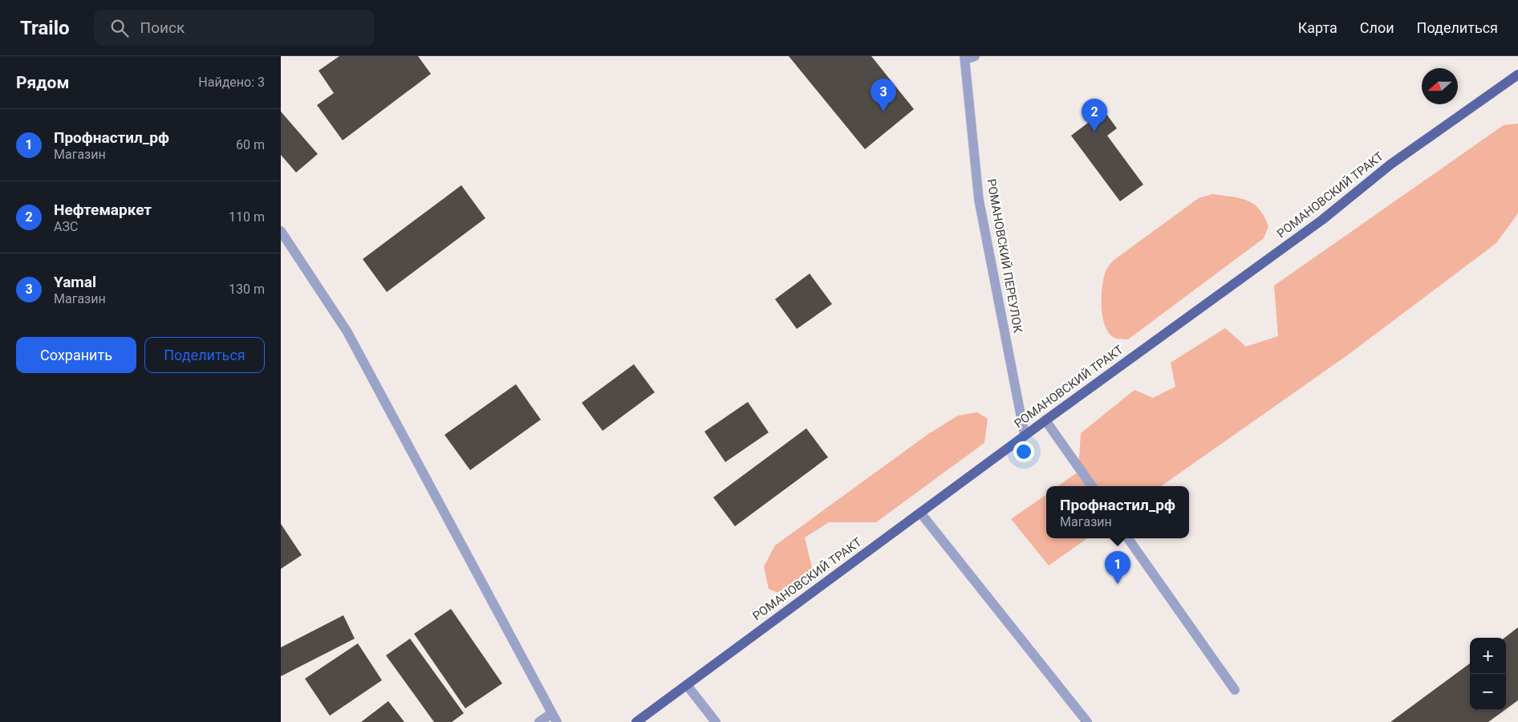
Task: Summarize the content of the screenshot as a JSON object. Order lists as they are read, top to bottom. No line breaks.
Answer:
{"streets":{"main road":["РОМАНОВСКИЙ ТРАКТ"],"street":["РОМАНОВСКИЙ ПЕРЕУЛОК"]},"crossings":[["РОМАНОВСКИЙ ТРАКТ","РОМАНОВСКИЙ ПЕРЕУЛОК"]],"north":"left","page":{"header":"Trailo","search":"Поиск","nav":["Карта","Слои","Поделиться"],"heading":["Рядом","Найдено: 3"],"pins":["3","2","1"],"list":[{"mark":"1","name":"Профнастил_рф","note":"Магазин","value":"60 m"},{"mark":"2","name":"Нефтемаркет","note":"АЗС","value":"110 m"},{"mark":"3","name":"Yamal","note":"Магазин","value":"130 m"}],"buttons":["Сохранить","Поделиться"],"popup":["Профнастил_рф","Магазин"],"map_buttons":["+","−"]}}
